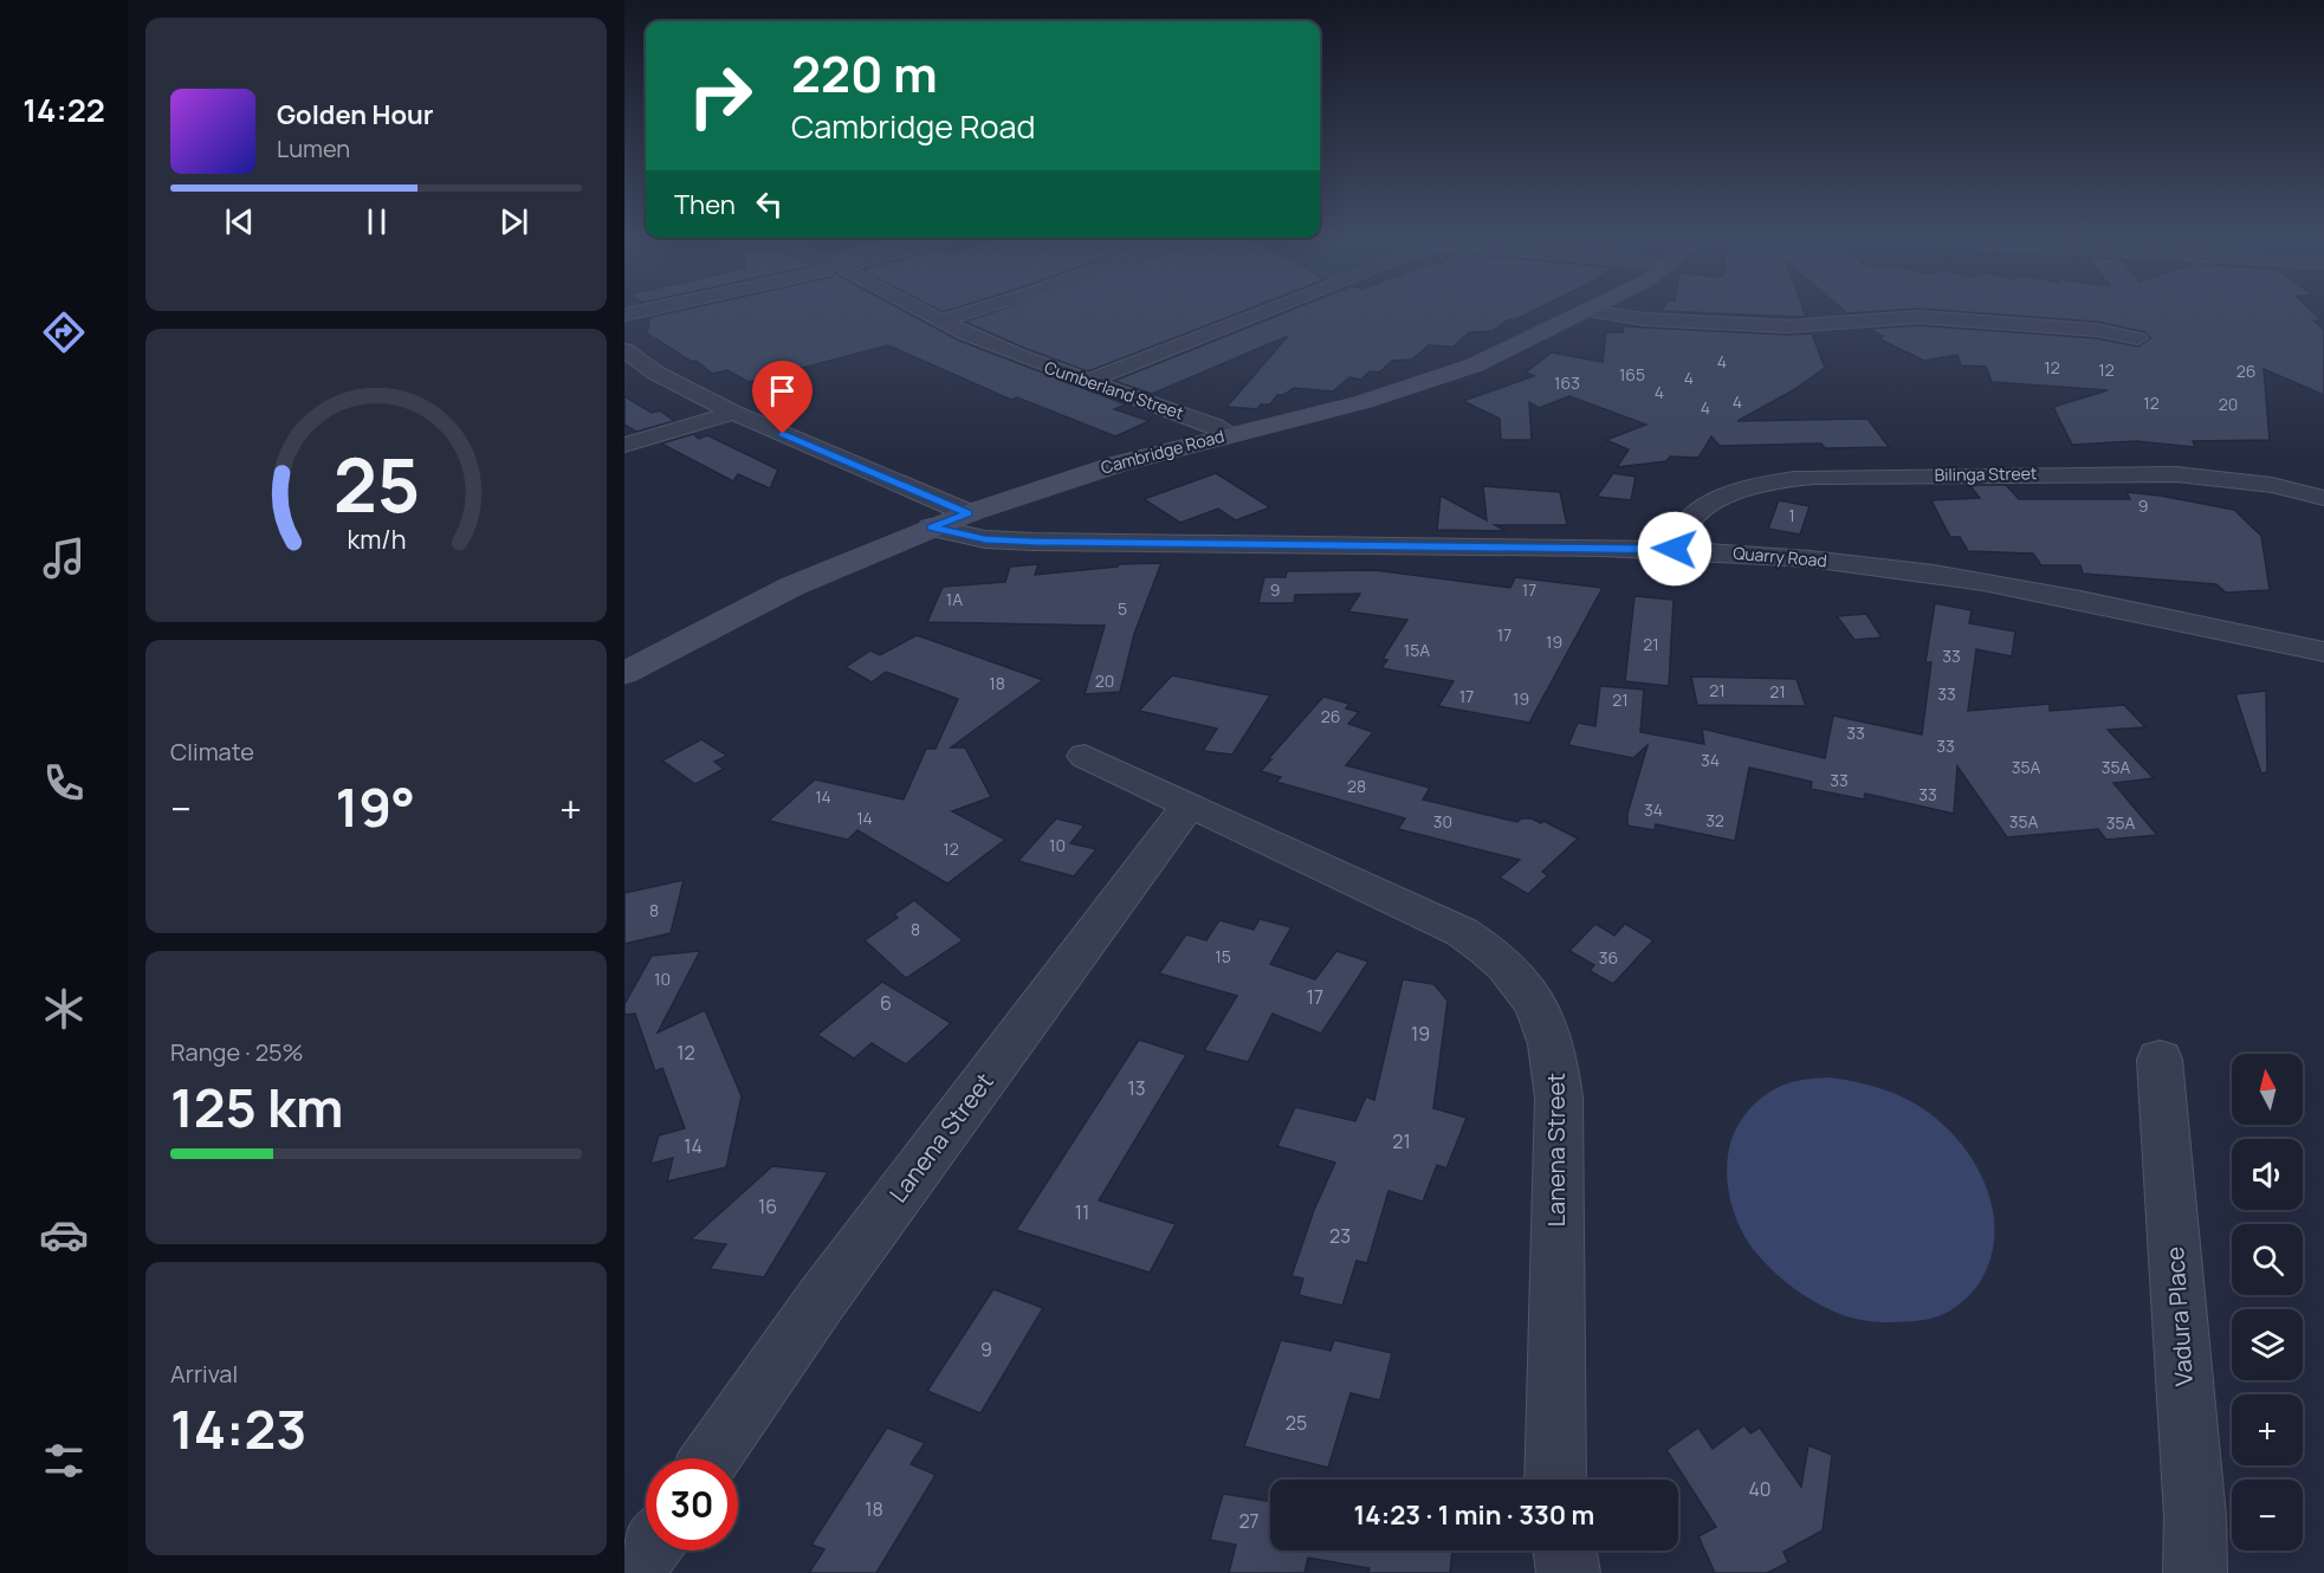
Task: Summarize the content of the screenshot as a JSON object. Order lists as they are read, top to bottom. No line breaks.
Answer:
{"streets":{"main road":["Cambridge Road"],"street":["Cumberland Street","Bilinga Street","Quarry Road","Lanena Street","Vadura Place"]},"crossings":[["Cumberland Street","Cambridge Road"],["Cambridge Road","Quarry Road"],["Bilinga Street","Quarry Road"]],"house_numbers":["4","12","12","26","165","4","163","4","4","12","20","4","9","1","9","17","1A","5","17","19","21","15A","33","20","18","21","21","33","17","19","21","26","33","33","34","35A","35A","33","28","33","14","34","14","32","30","35A","35A","10","12","8","8","15","36","10","17","6","19","12","13","21","14","16","11","23","9","25","40","18","27"],"north":"top","page":{"tabs":"14:22","turn":["220 m","Cambridge Road"],"song":["Golden Hour","Lumen"],"then":"Then","tile":["Climate",["Range · 25%","125 km"],["Arrival","14:23"]],"heat":["−","19°","+"],"map_buttons":["+","−"],"limit":"30","trip":"14:23 · 1 min · 330 m","gauge":["25","km/h"]}}
